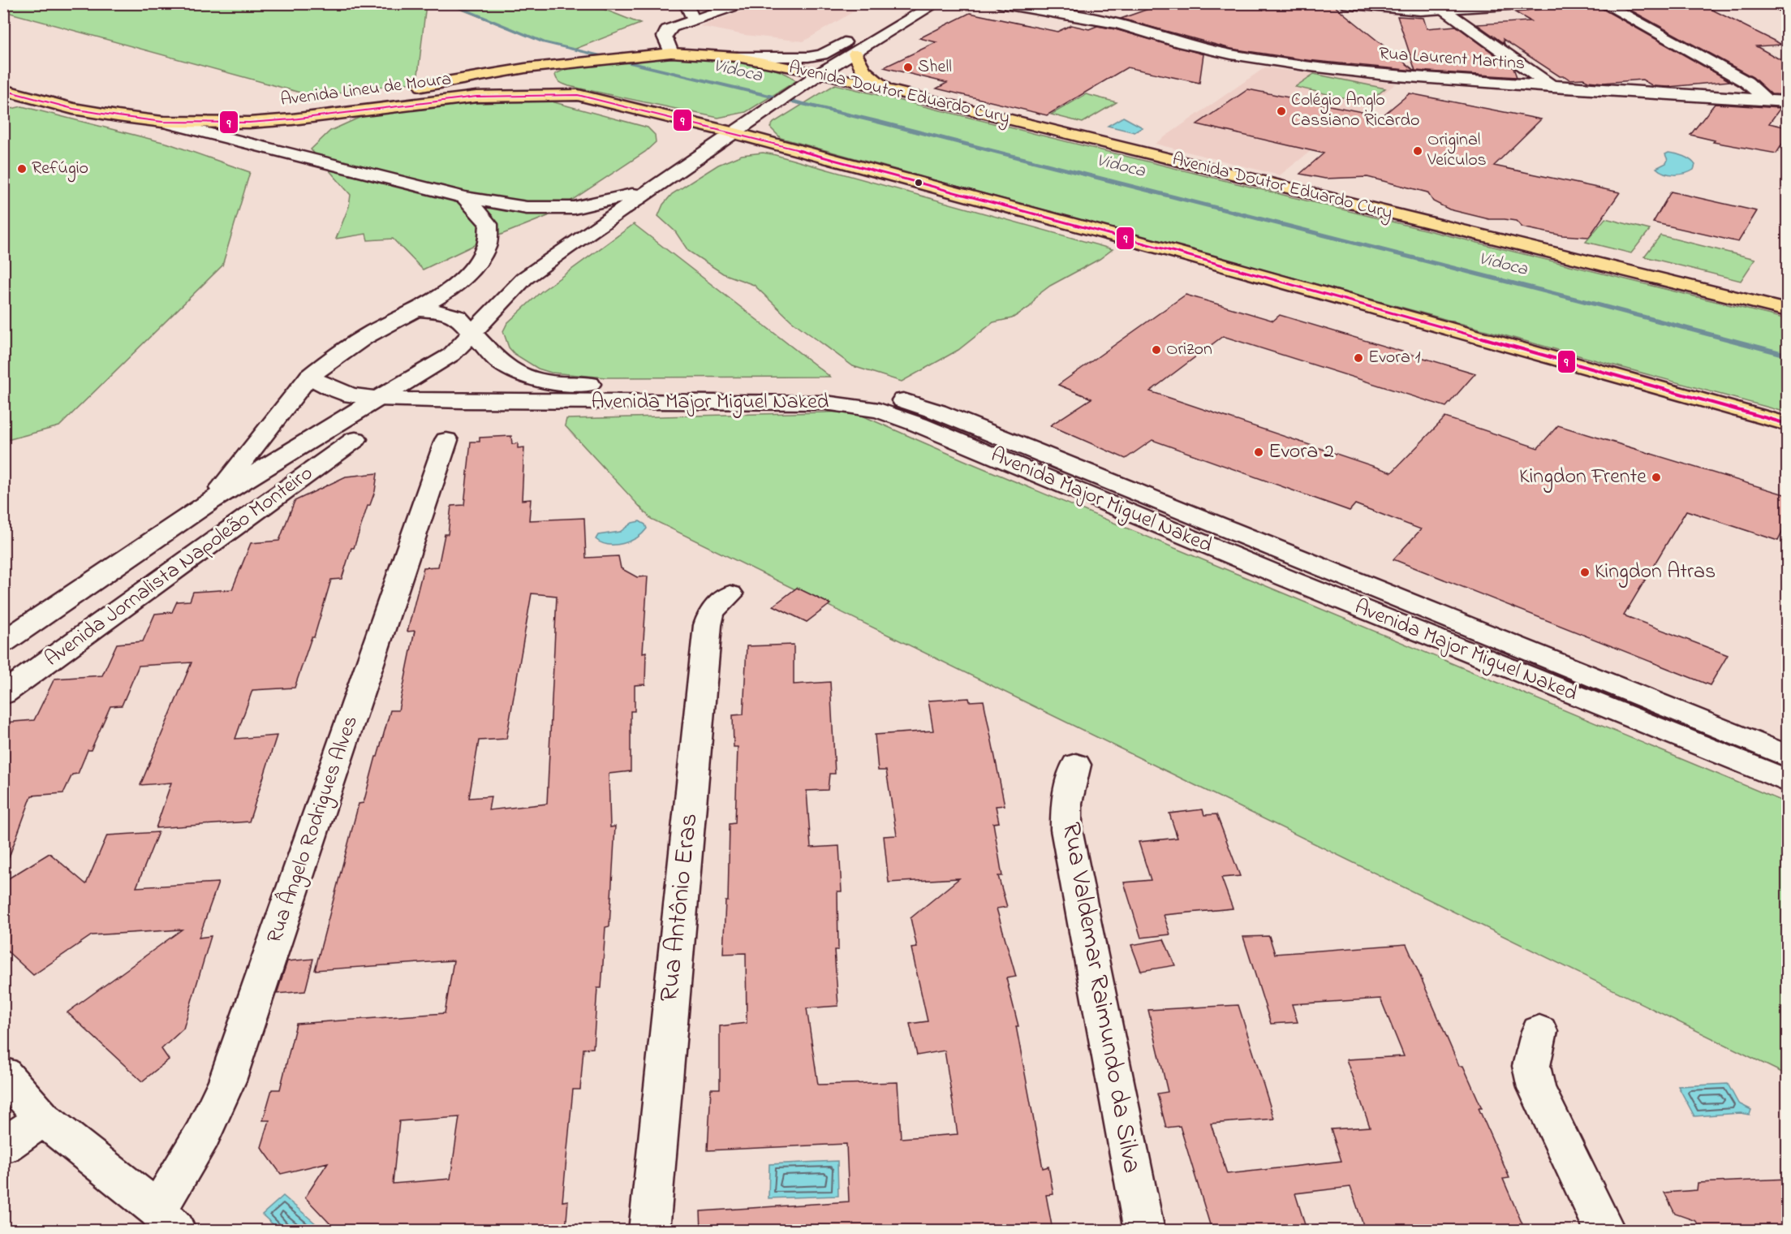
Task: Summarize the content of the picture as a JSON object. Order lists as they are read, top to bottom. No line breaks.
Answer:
{"streets":{"main road":["Rua Laurent Martins","Avenida Lineu de Moura","Avenida Doutor Eduardo Cury","Avenida Major Miguel Naked","Avenida Jornalista Napoleão Monteiro","Rua Ângelo Rodrigues Alves","Rua Antônio Eras","Rua Valdemar Raimundo da Silva"]},"crossings":[["Avenida Lineu de Moura","Avenida Doutor Eduardo Cury"]],"water":["Vidoca"],"places":["Shell","Colégio Anglo Cassiano Ricardo","Original Veículos","Refúgio","Orizon","Evora 1","Evora 2","Kingdon Frente","Kingdon Atras"],"lines":["transit line 9"]}
